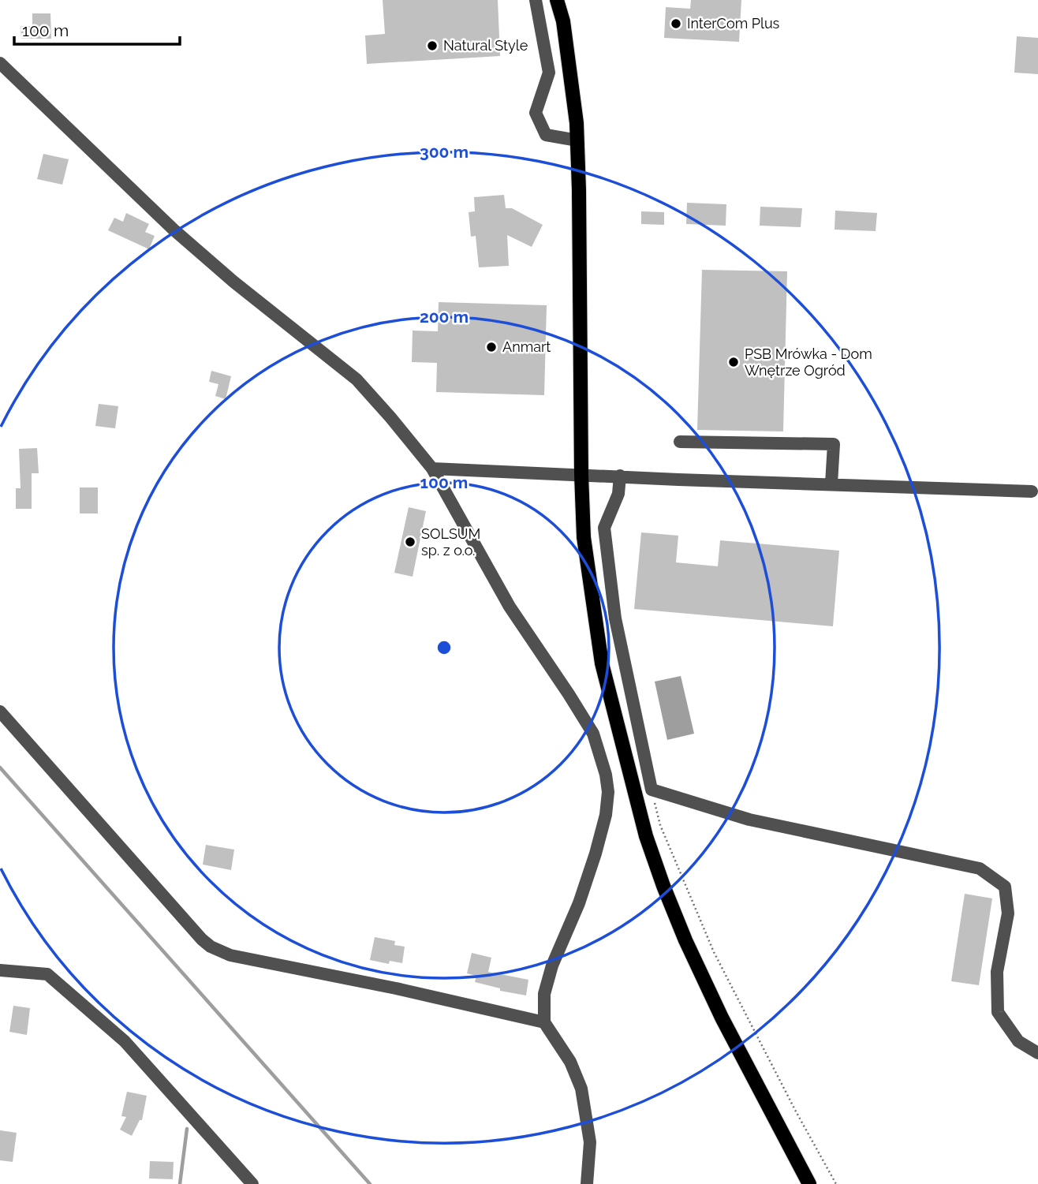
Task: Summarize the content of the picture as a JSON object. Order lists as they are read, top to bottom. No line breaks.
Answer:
{"places":["InterCom Plus","Natural Style","Anmart","PSB Mrówka - Dom Wnętrze Ogród","SOLSUM sp. z o.o."],"scale_bar":"100 m","rings":["300 m","200 m","100 m"]}
